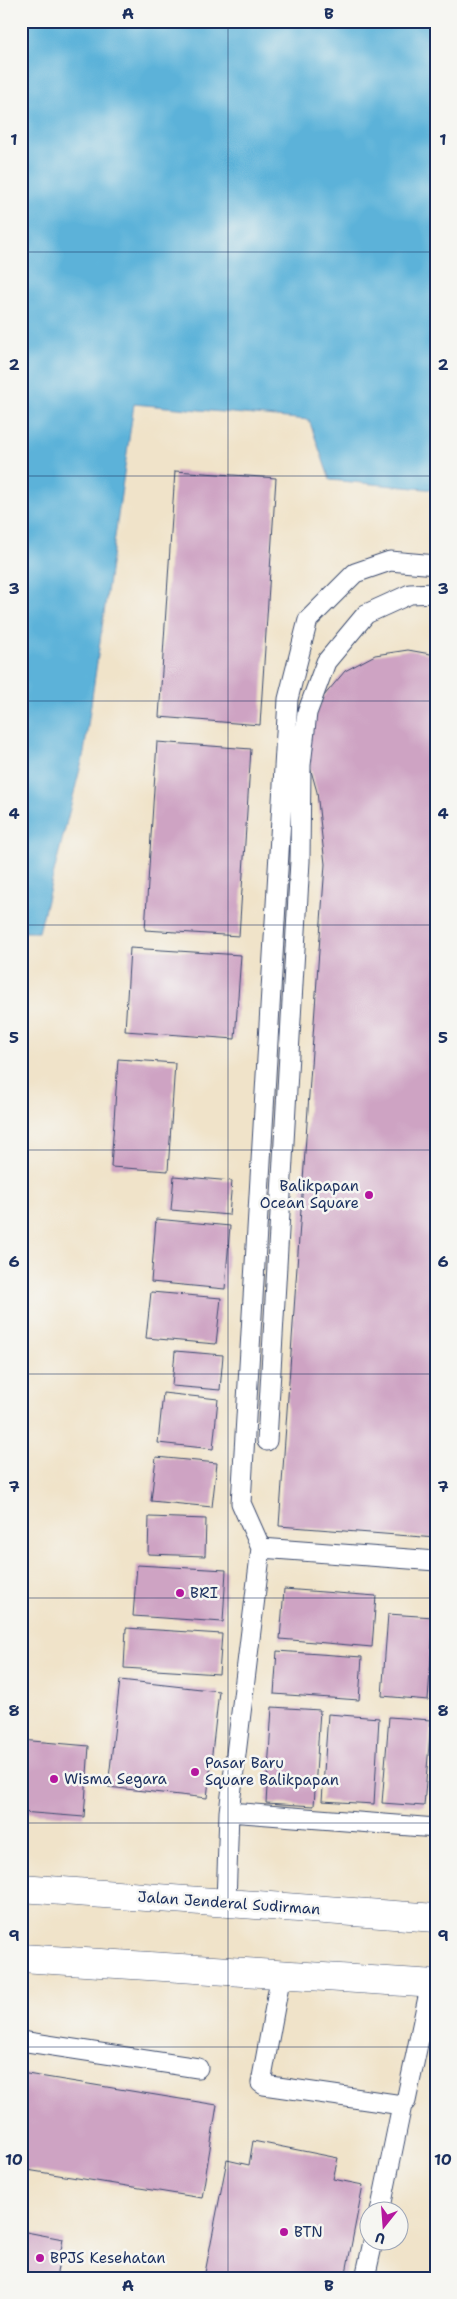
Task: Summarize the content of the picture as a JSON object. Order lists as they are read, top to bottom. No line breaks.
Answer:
{"streets":{"highway":["Jalan Jenderal Sudirman"]},"places":["Balikpapan Ocean Square","BRI","Pasar Baru Square Balikpapan","Wisma Segara","BTN","BPJS Kesehatan"],"north":"bottom","grid":{"columns":["A","B"],"rows":["1","2","3","4","5","6","7","8","9","10"]}}
